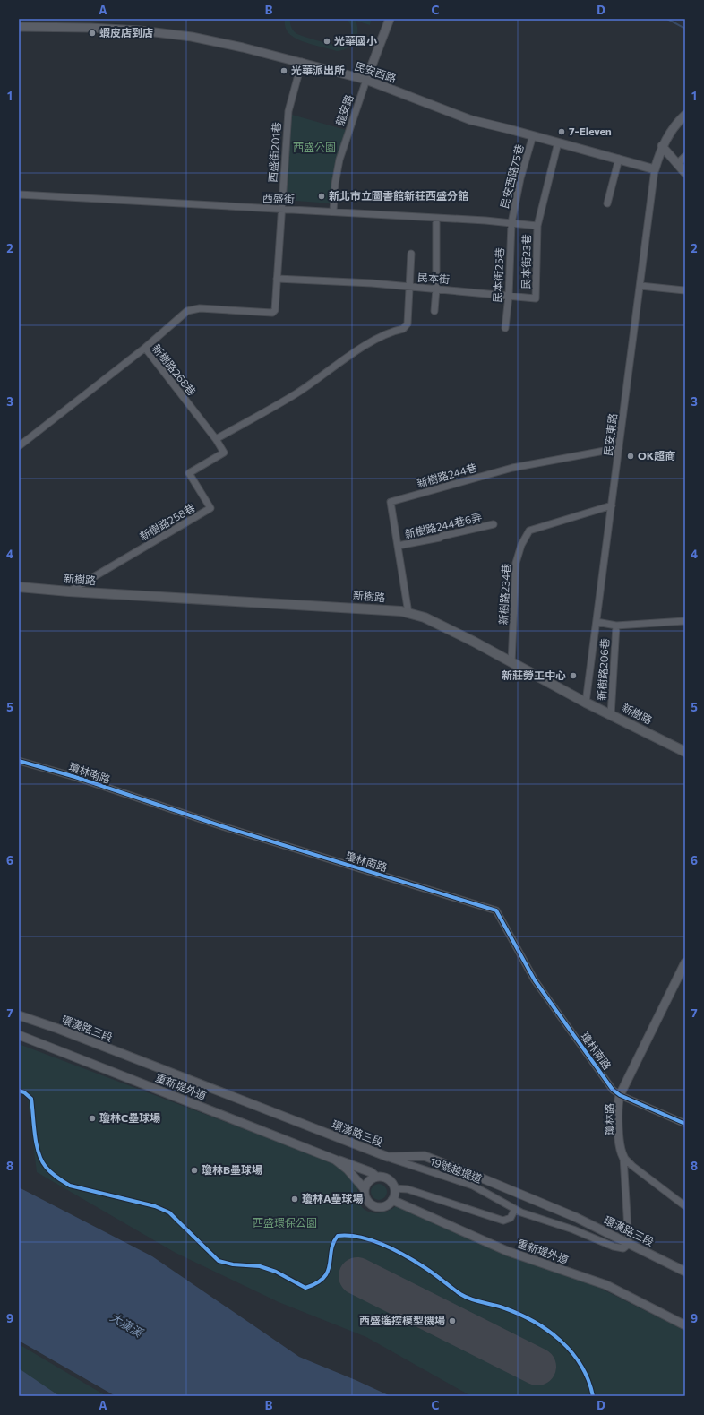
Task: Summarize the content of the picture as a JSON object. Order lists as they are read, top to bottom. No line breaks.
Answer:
{"streets":{"main road":["新樹路"],"street":["民安西路","龍安路","西盛街201巷","民安西路75巷","西盛街","民本街23巷","民本街25巷","民本街","新樹路268巷","民安東路","新樹路244巷","新樹路258巷","新樹路244巷6弄","新樹路234巷","新樹路206巷","瓊林南路","環漢路三段","重新堤外道","瓊林路","19號越堤道"]},"crossings":[["民安西路","龍安路"],["民安西路","西盛街201巷"],["民安西路","民安西路75巷"],["民安西路","民安東路"],["龍安路","西盛街"],["西盛街201巷","西盛街"],["西盛街201巷","民本街"],["西盛街201巷","新樹路268巷"],["民安西路75巷","西盛街"],["民安西路75巷","民本街25巷"],["西盛街","民本街23巷"],["西盛街","民本街25巷"],["民本街23巷","民本街"],["民本街25巷","民本街"],["新樹路268巷","新樹路258巷"],["民安東路","新樹路244巷"],["民安東路","新樹路"],["民安東路","新樹路234巷"],["民安東路","新樹路206巷"],["新樹路244巷","新樹路244巷6弄"],["新樹路244巷","新樹路"],["新樹路258巷","新樹路"],["新樹路","新樹路234巷"],["新樹路","新樹路206巷"],["瓊林南路","瓊林路"],["環漢路三段","19號越堤道"]],"water":["大漢溪"],"parks":["西盛公園","西盛環保公園"],"places":["蝦皮店到店","光華國小","光華派出所","7-Eleven","新北市立圖書館新莊西盛分館","OK超商","新莊勞工中心","瓊林C壘球場","瓊林B壘球場","瓊林A壘球場","西盛遙控模型機場"],"grid":{"columns":["A","B","C","D"],"rows":["1","2","3","4","5","6","7","8","9"]}}
